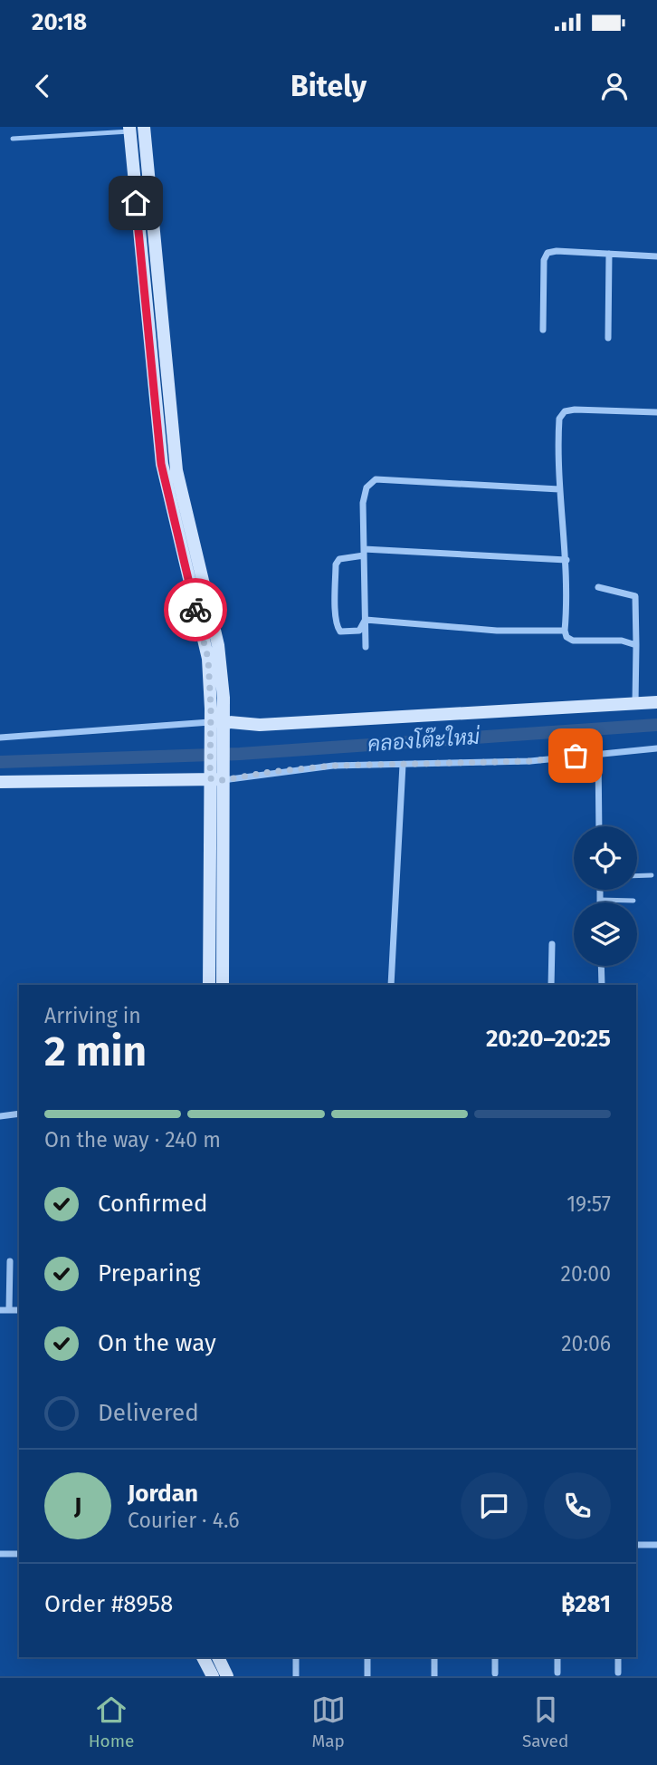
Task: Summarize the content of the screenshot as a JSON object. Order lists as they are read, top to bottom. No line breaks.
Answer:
{"water":["คลองโต๊ะใหม่"],"page":{"status":"20:18","header":"Bitely","heading":["2 min","Arriving in","20:20–20:25"],"panel":["Jordan","Courier · 4.6","Order #8958","฿281"],"bar":"On the way · 240 m","list":[["Confirmed","19:57"],["Preparing","20:00"],["On the way","20:06"],"Delivered"],"round":"J","tabs":["Home","Map","Saved"]}}
